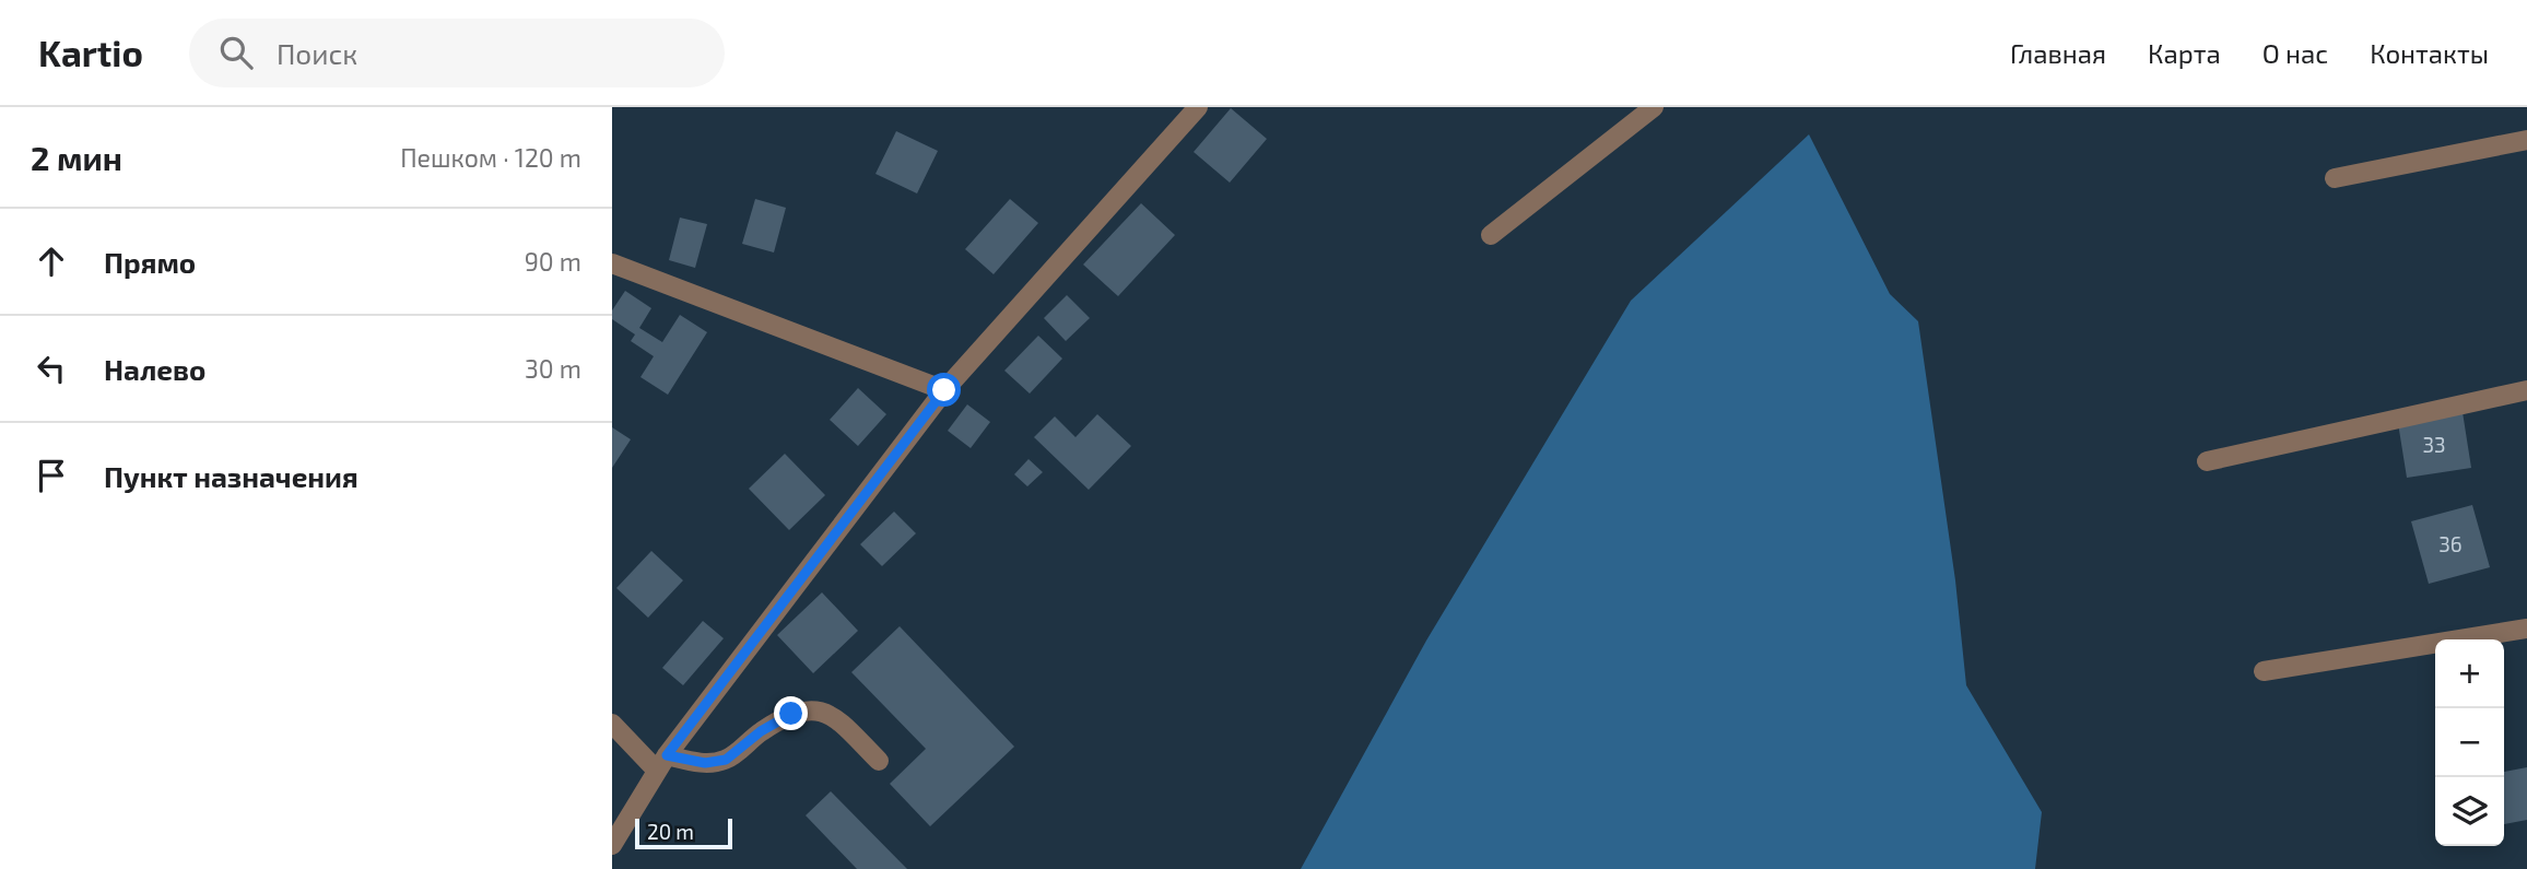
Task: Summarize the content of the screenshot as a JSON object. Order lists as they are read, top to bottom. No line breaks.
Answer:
{"house_numbers":["33","36"],"scale_bar":"20 m","page":{"header":"Kartio","search":"Поиск","nav":["Главная","Карта","О нас","Контакты"],"heading":["2 мин","Пешком · 120 m"],"list":[["Прямо","90 m"],["Налево","30 m"],"Пункт назначения"],"map_buttons":["+","−"],"scale":"20 m"}}
